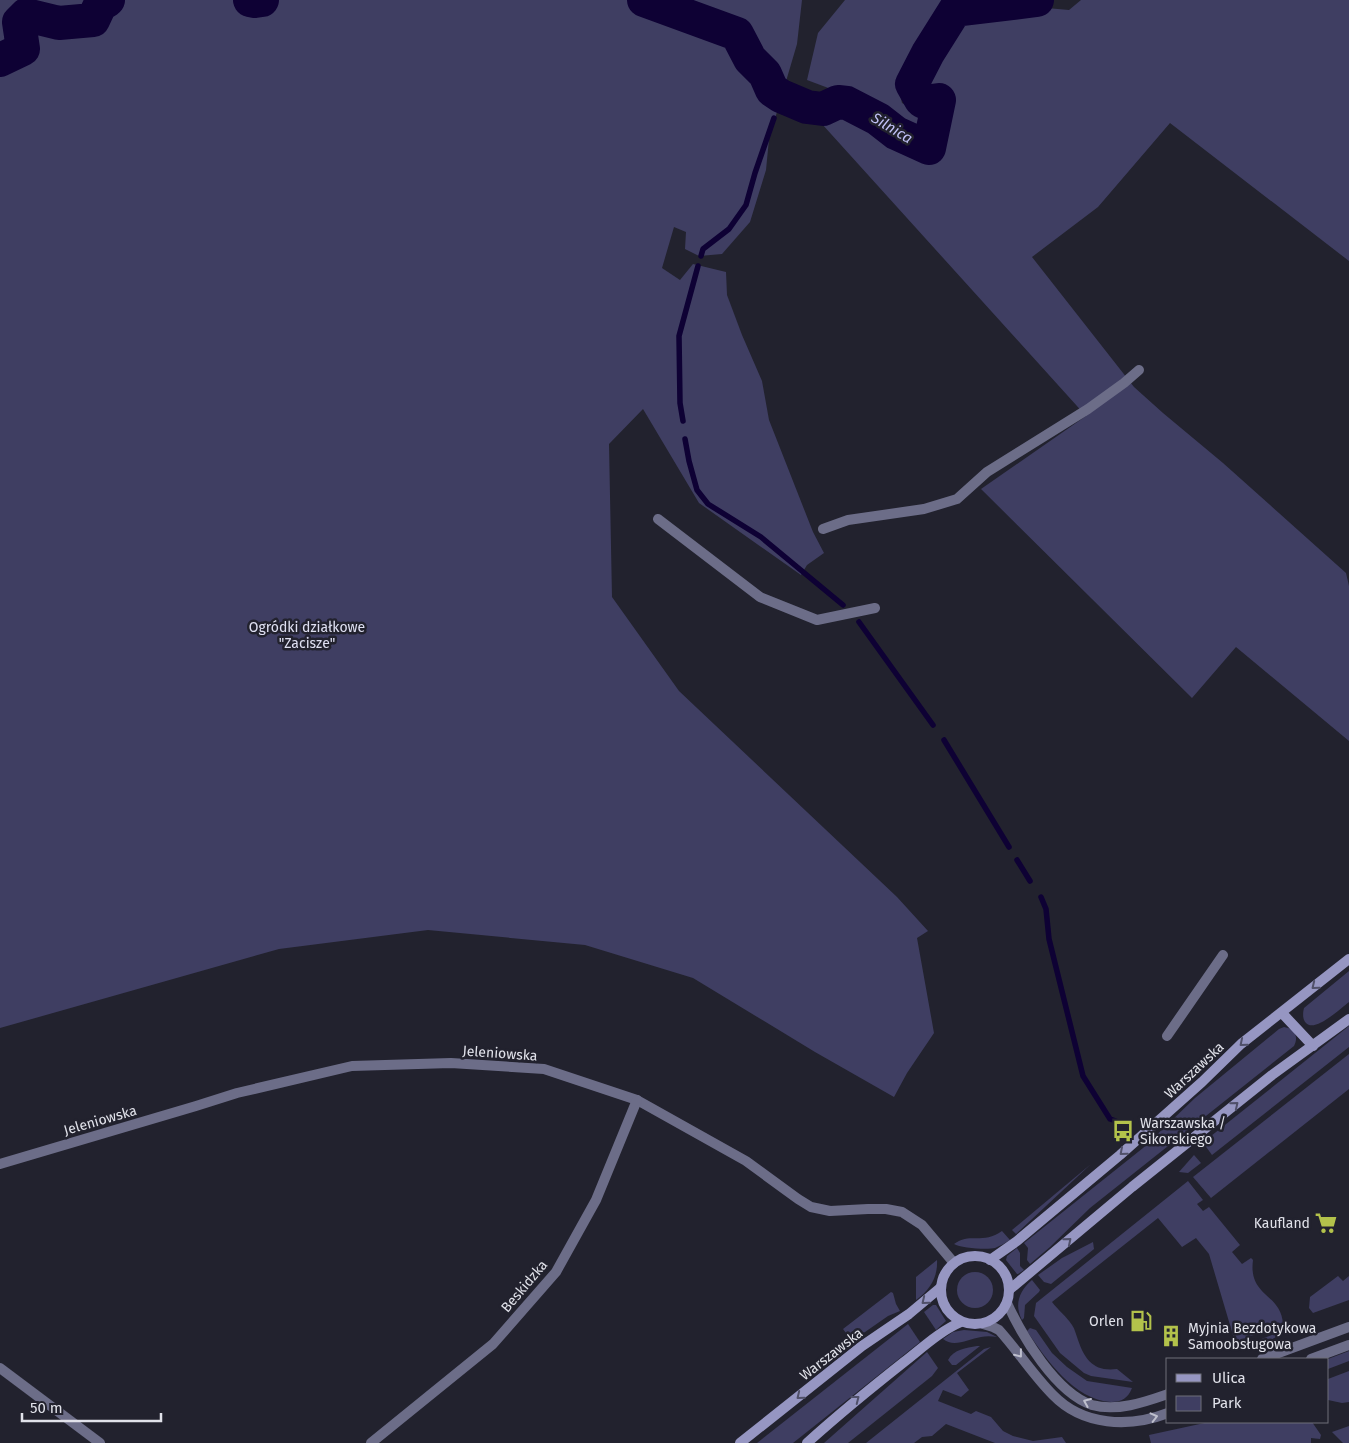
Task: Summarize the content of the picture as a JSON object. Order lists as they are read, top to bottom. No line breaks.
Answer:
{"streets":{"main road":["Warszawska"],"street":["Jeleniowska","Beskidzka"]},"crossings":[["Jeleniowska","Warszawska"],["Jeleniowska","Beskidzka"]],"water":["Silnica"],"parks":["Ogródki działkowe \"Zacisze\""],"places":{"bus stop":["Warszawska / Sikorskiego"],"supermarket":["Kaufland"],"fuel station":["Orlen"],"building":["Myjnia Bezdotykowa Samoobsługowa"]},"legend":["Ulica","Park"],"scale_bar":"50 m"}
